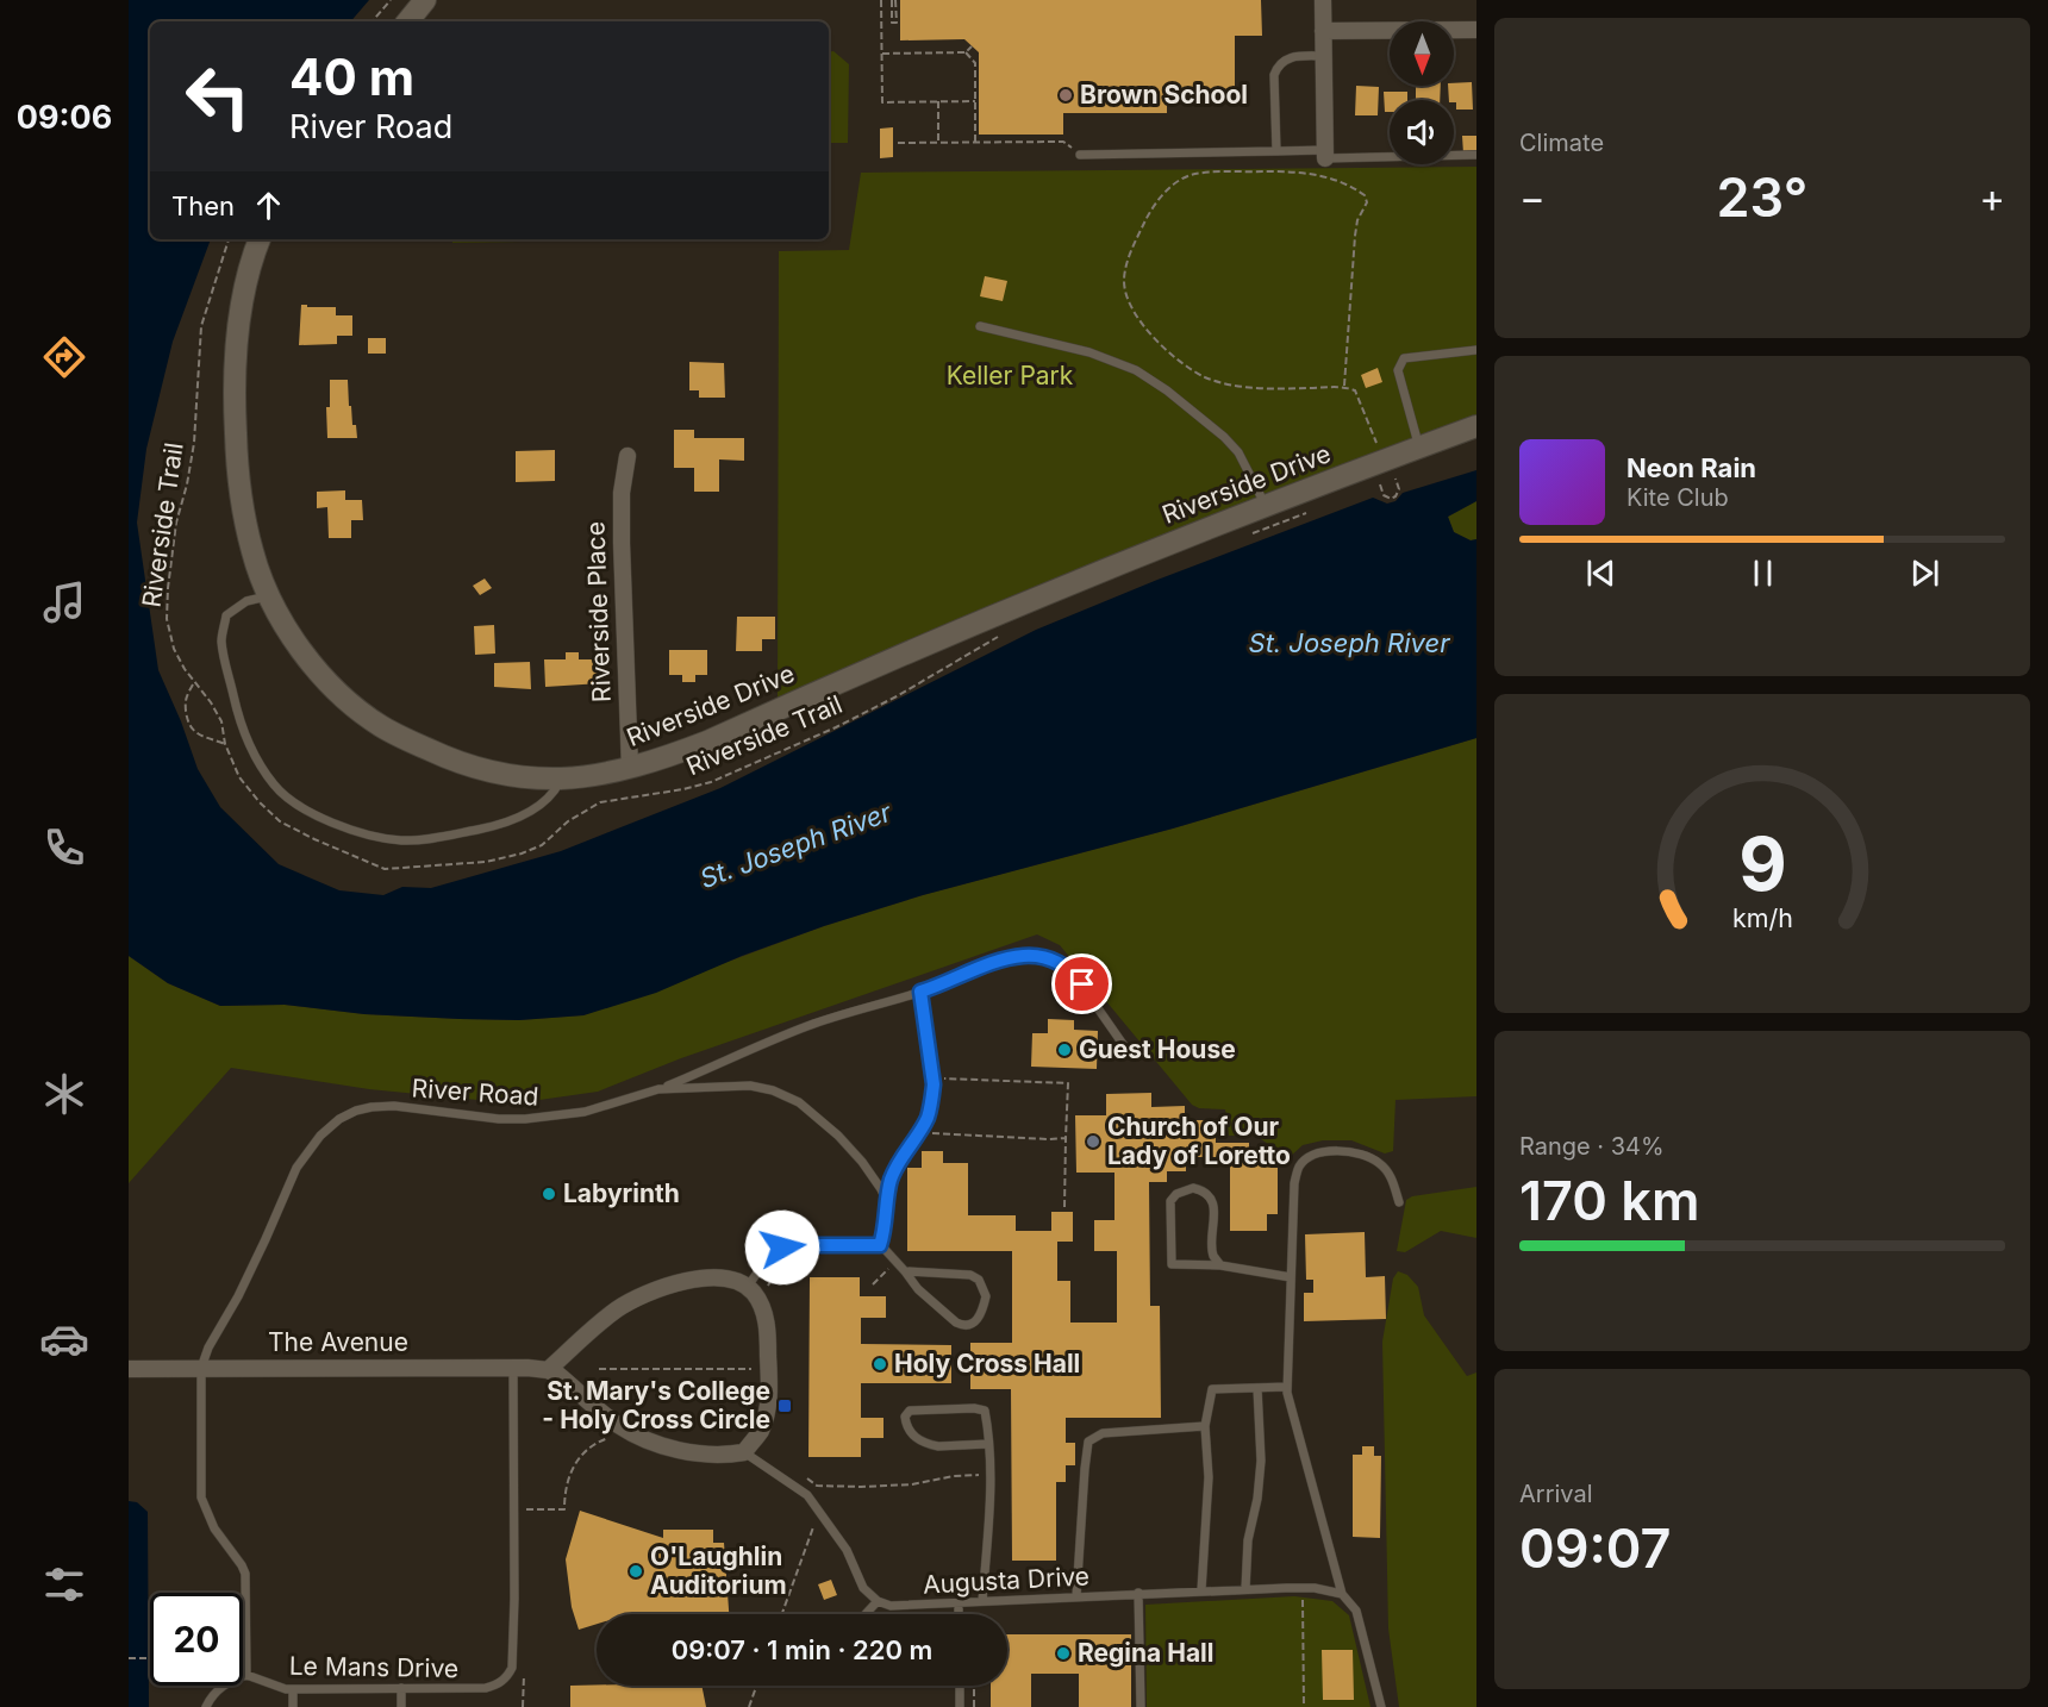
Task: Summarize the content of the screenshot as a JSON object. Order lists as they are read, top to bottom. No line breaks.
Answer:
{"streets":{"street":["Riverside Drive","Riverside Place","The Avenue"],"lane":["River Road","Augusta Drive","Le Mans Drive"],"path":["Riverside Trail"]},"crossings":[["Riverside Drive","Riverside Place"],["River Road","The Avenue"],["The Avenue","Le Mans Drive"]],"water":["St. Joseph River"],"parks":["Keller Park"],"places":{"other":["Brown School","Guest House","Church of Our Lady of Loretto","Labyrinth","Holy Cross Hall","O'Laughlin Auditorium","Regina Hall"],"transit":["St. Mary's College - Holy Cross Circle"]},"north":"bottom","page":{"tabs":"09:06","tile":["Climate",["Range · 34%","170 km"],["Arrival","09:07"]],"turn":["40 m","River Road"],"heat":["−","23°","+"],"then":"Then","song":["Neon Rain","Kite Club"],"limit":"20","trip":"09:07 · 1 min · 220 m","gauge":["9","km/h"]}}
